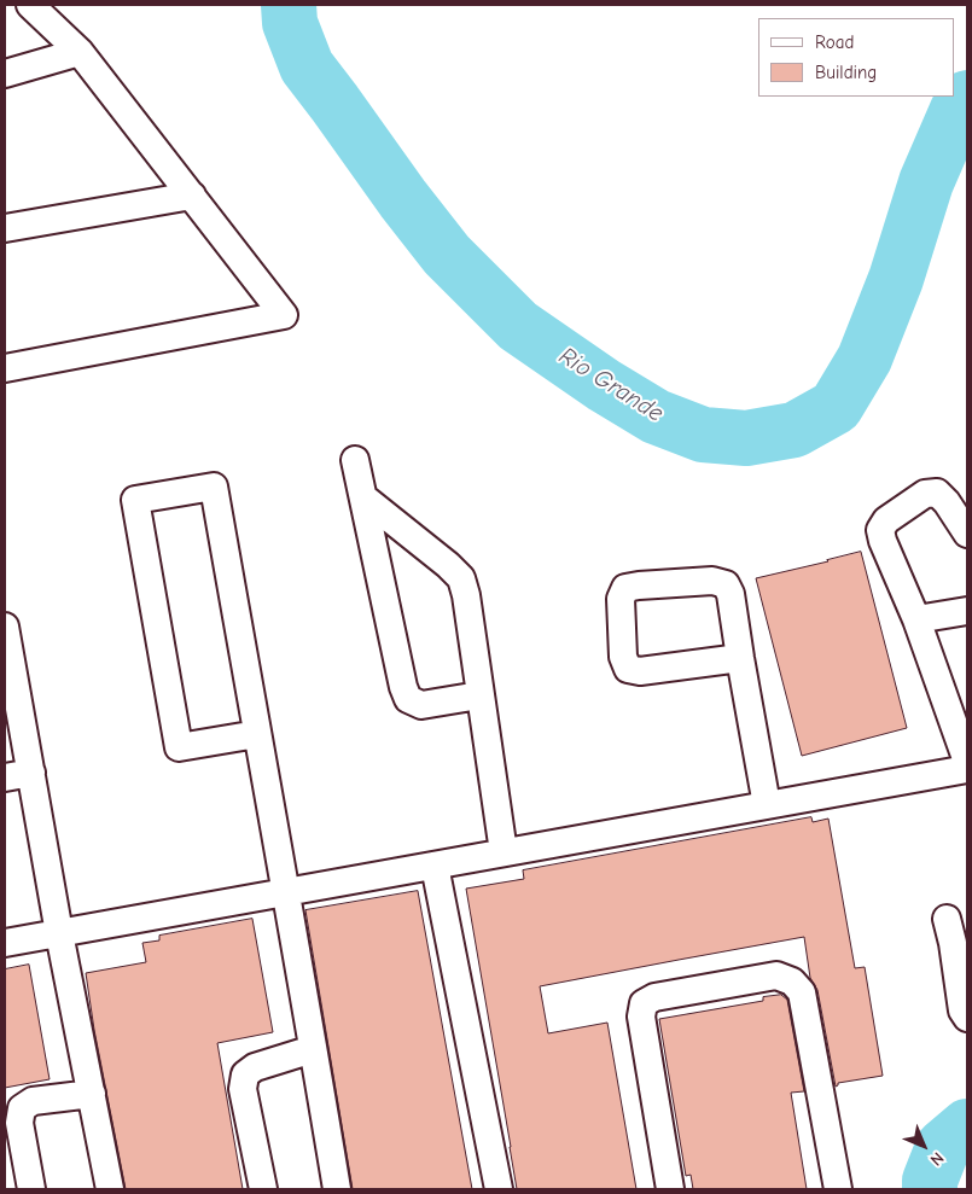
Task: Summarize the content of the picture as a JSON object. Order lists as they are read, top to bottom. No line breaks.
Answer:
{"water":["Rio Grande"],"legend":["Road","Building"],"north":"bottom right"}
